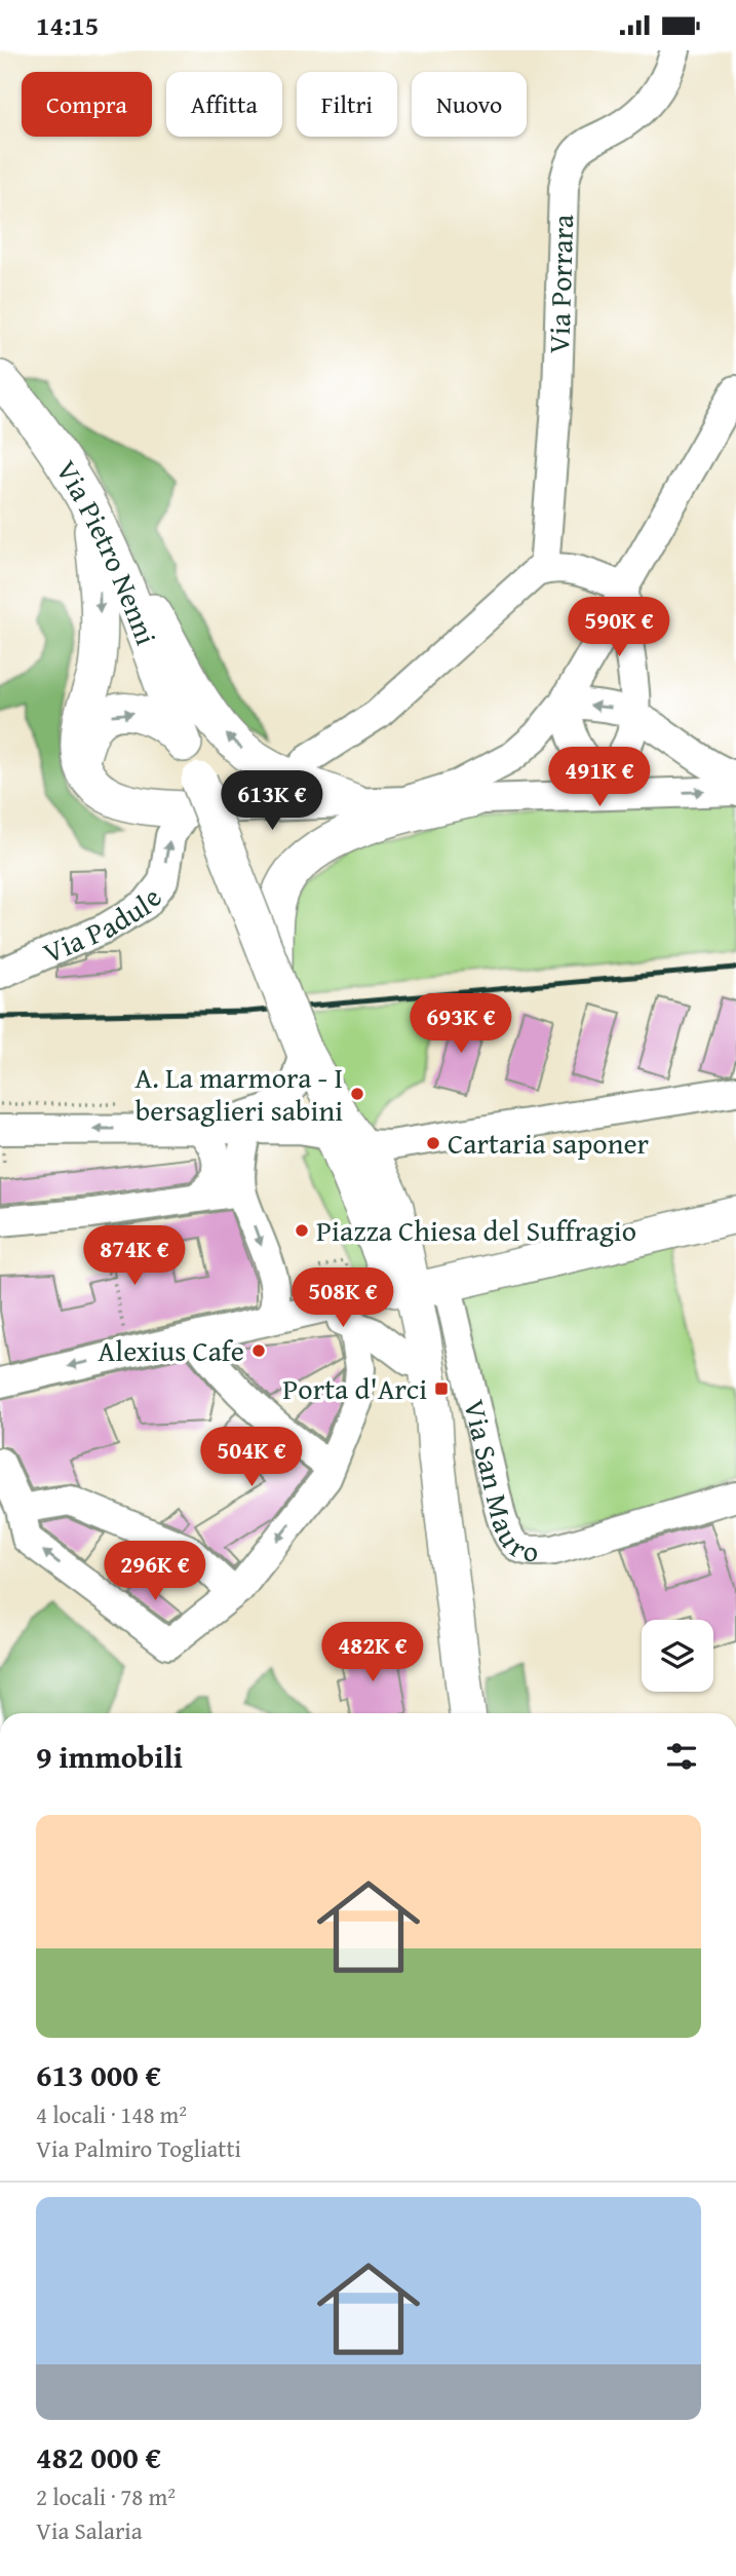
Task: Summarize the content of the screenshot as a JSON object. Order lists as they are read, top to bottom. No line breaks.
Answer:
{"streets":{"main road":["Via Pietro Nenni"],"street":["Via Porrara","Via Padule","Via San Mauro"]},"crossings":[["Via Pietro Nenni","Via Padule"]],"one_way":["Via Padule"],"places":{"other":["A. La marmora - I bersaglieri sabini","Cartaria saponer","Piazza Chiesa del Suffragio","Alexius Cafe"],"transit":["Porta d'Arci"]},"page":{"status":"14:15","chip":["Compra","Affitta","Filtri","Nuovo"],"price":["590K €","491K €","613K €","693K €","874K €","508K €","504K €","296K €","482K €"],"heading":"9 immobili","list":[{"name":"613 000 €","note":"4 locali · 148 m² · Via Palmiro Togliatti"},{"name":"482 000 €","note":"2 locali · 78 m² · Via Salaria"}]}}
